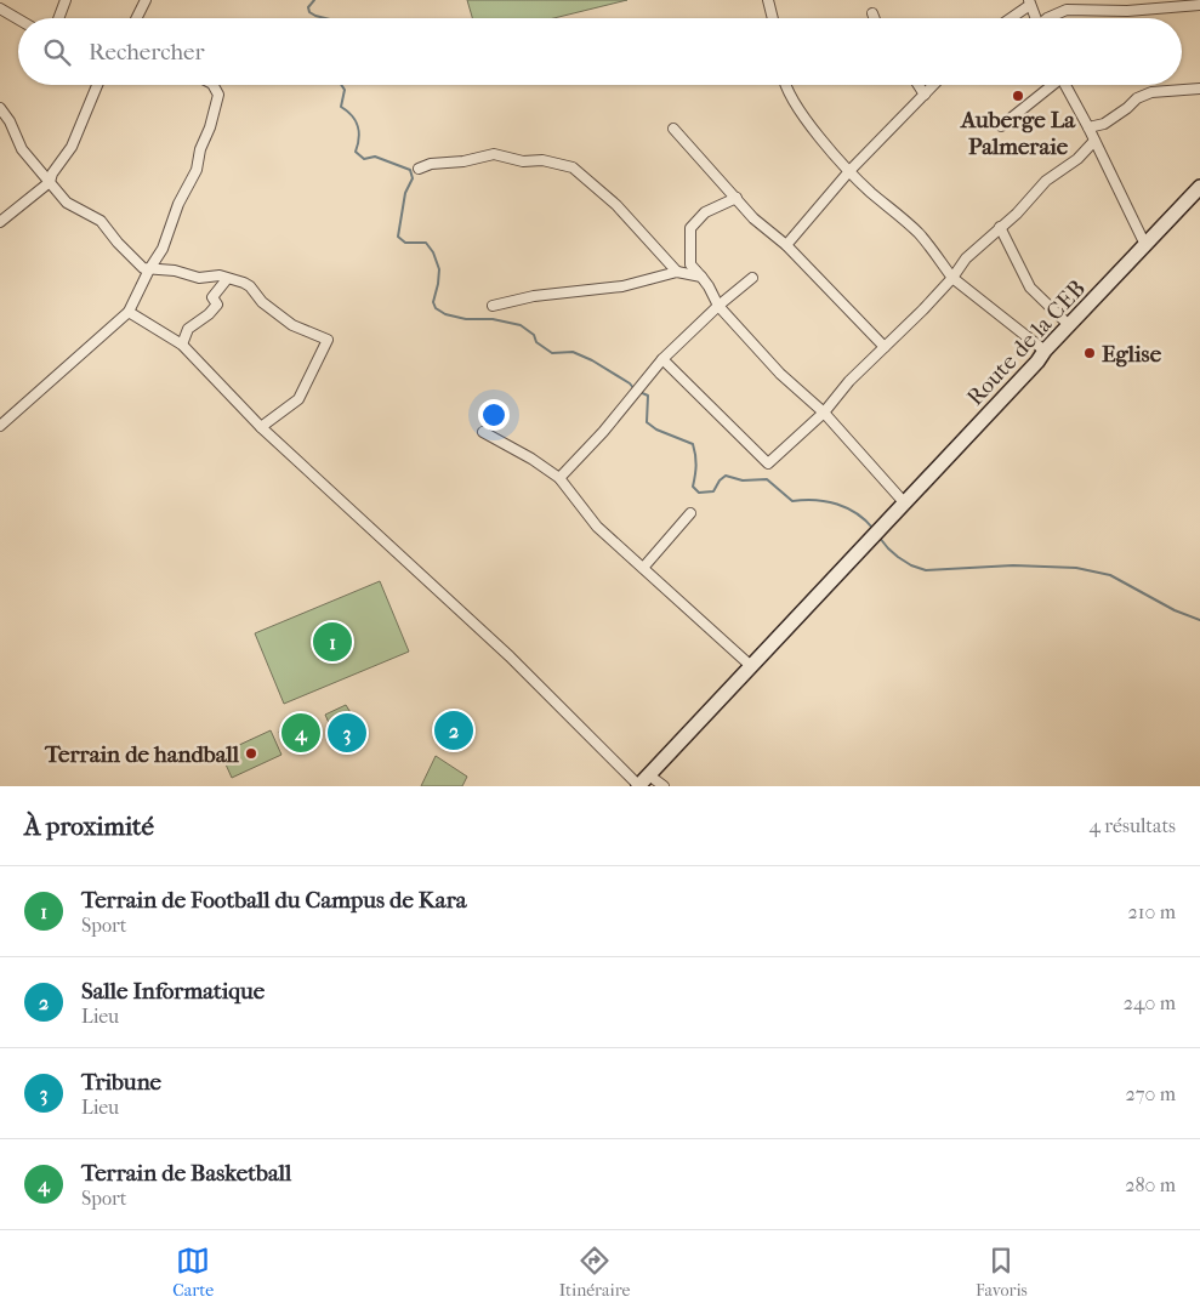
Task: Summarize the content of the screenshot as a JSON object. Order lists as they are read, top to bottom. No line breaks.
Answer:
{"streets":{"main road":["Route de la CEB"]},"places":["Auberge La Palmeraie","Eglise","Terrain de handball"],"page":{"search":"Rechercher","pins":["1","2","3","4"],"heading":["À proximité","4 résultats"],"list":[{"mark":"1","name":"Terrain de Football du Campus de Kara","note":"Sport","value":"210 m"},{"mark":"2","name":"Salle Informatique","note":"Lieu","value":"240 m"},{"mark":"3","name":"Tribune","note":"Lieu","value":"270 m"},{"mark":"4","name":"Terrain de Basketball","note":"Sport","value":"280 m"}],"nav":["Carte","Itinéraire","Favoris"]}}
